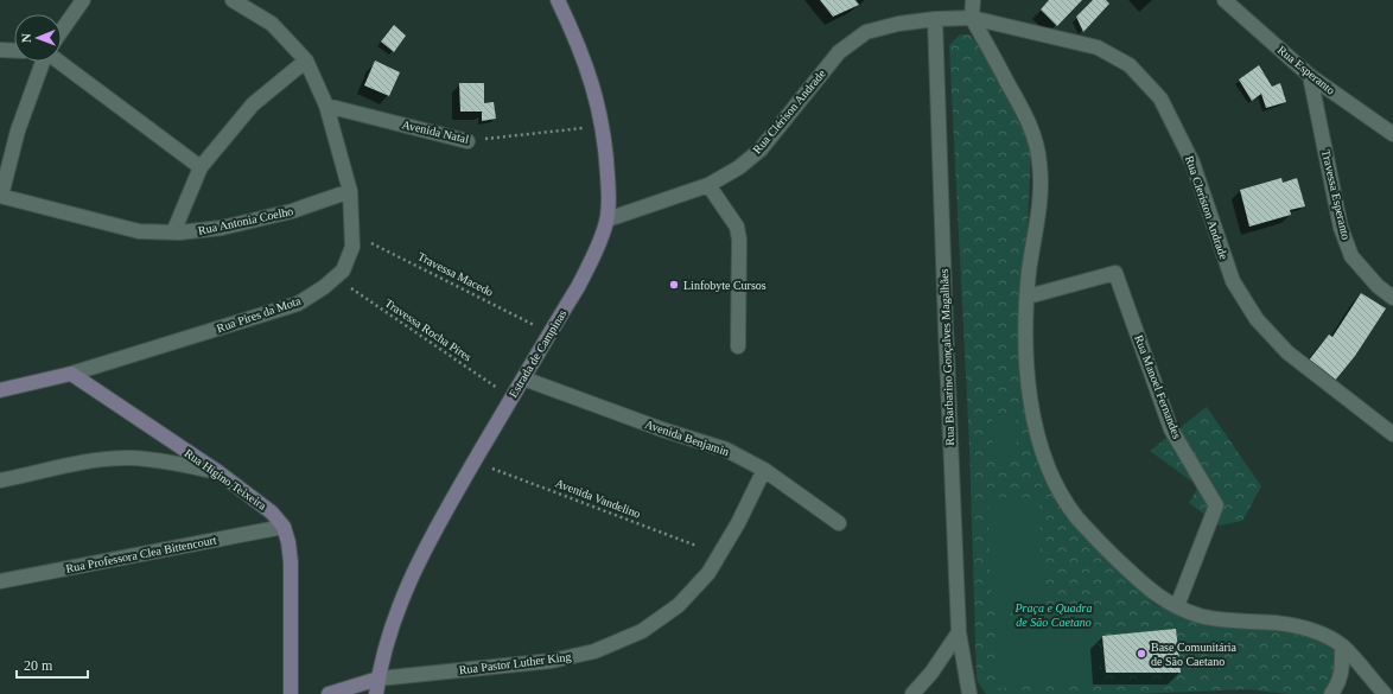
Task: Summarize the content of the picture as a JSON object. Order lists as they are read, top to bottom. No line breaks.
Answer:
{"streets":{"main road":["Rua Pires da Mota","Estrada de Campinas","Rua Higino Teixeira"],"street":["Rua Esperanto","Rua Clérison Andrade","Avenida Natal","Travessa Esperanto","Rua Cleriston Andrade","Rua Antonia Coelho","Rua Barbarino Gonçalves Magalhães","Rua Manoel Fernandes","Avenida Benjamin","Rua Professora Clea Bittencourt","Rua Pastor Luther King"],"path":["Travessa Macedo","Travessa Rocha Pires","Avenida Vandelino"]},"crossings":[["Rua Esperanto","Travessa Esperanto"],["Rua Clérison Andrade","Rua Cleriston Andrade"],["Rua Clérison Andrade","Estrada de Campinas"],["Rua Clérison Andrade","Rua Barbarino Gonçalves Magalhães"],["Avenida Natal","Rua Pires da Mota"],["Avenida Natal","Estrada de Campinas"],["Rua Antonia Coelho","Rua Pires da Mota"],["Travessa Macedo","Rua Pires da Mota"],["Travessa Macedo","Estrada de Campinas"],["Rua Pires da Mota","Travessa Rocha Pires"],["Rua Pires da Mota","Rua Higino Teixeira"],["Travessa Rocha Pires","Estrada de Campinas"],["Estrada de Campinas","Avenida Benjamin"],["Estrada de Campinas","Rua Pastor Luther King"],["Avenida Benjamin","Rua Pastor Luther King"],["Rua Higino Teixeira","Rua Professora Clea Bittencourt"]],"parks":["Praça e Quadra de São Caetano"],"places":["Linfobyte Cursos","Base Comunitária de São Caetano"],"scale_bar":"20 m","north":"left"}
